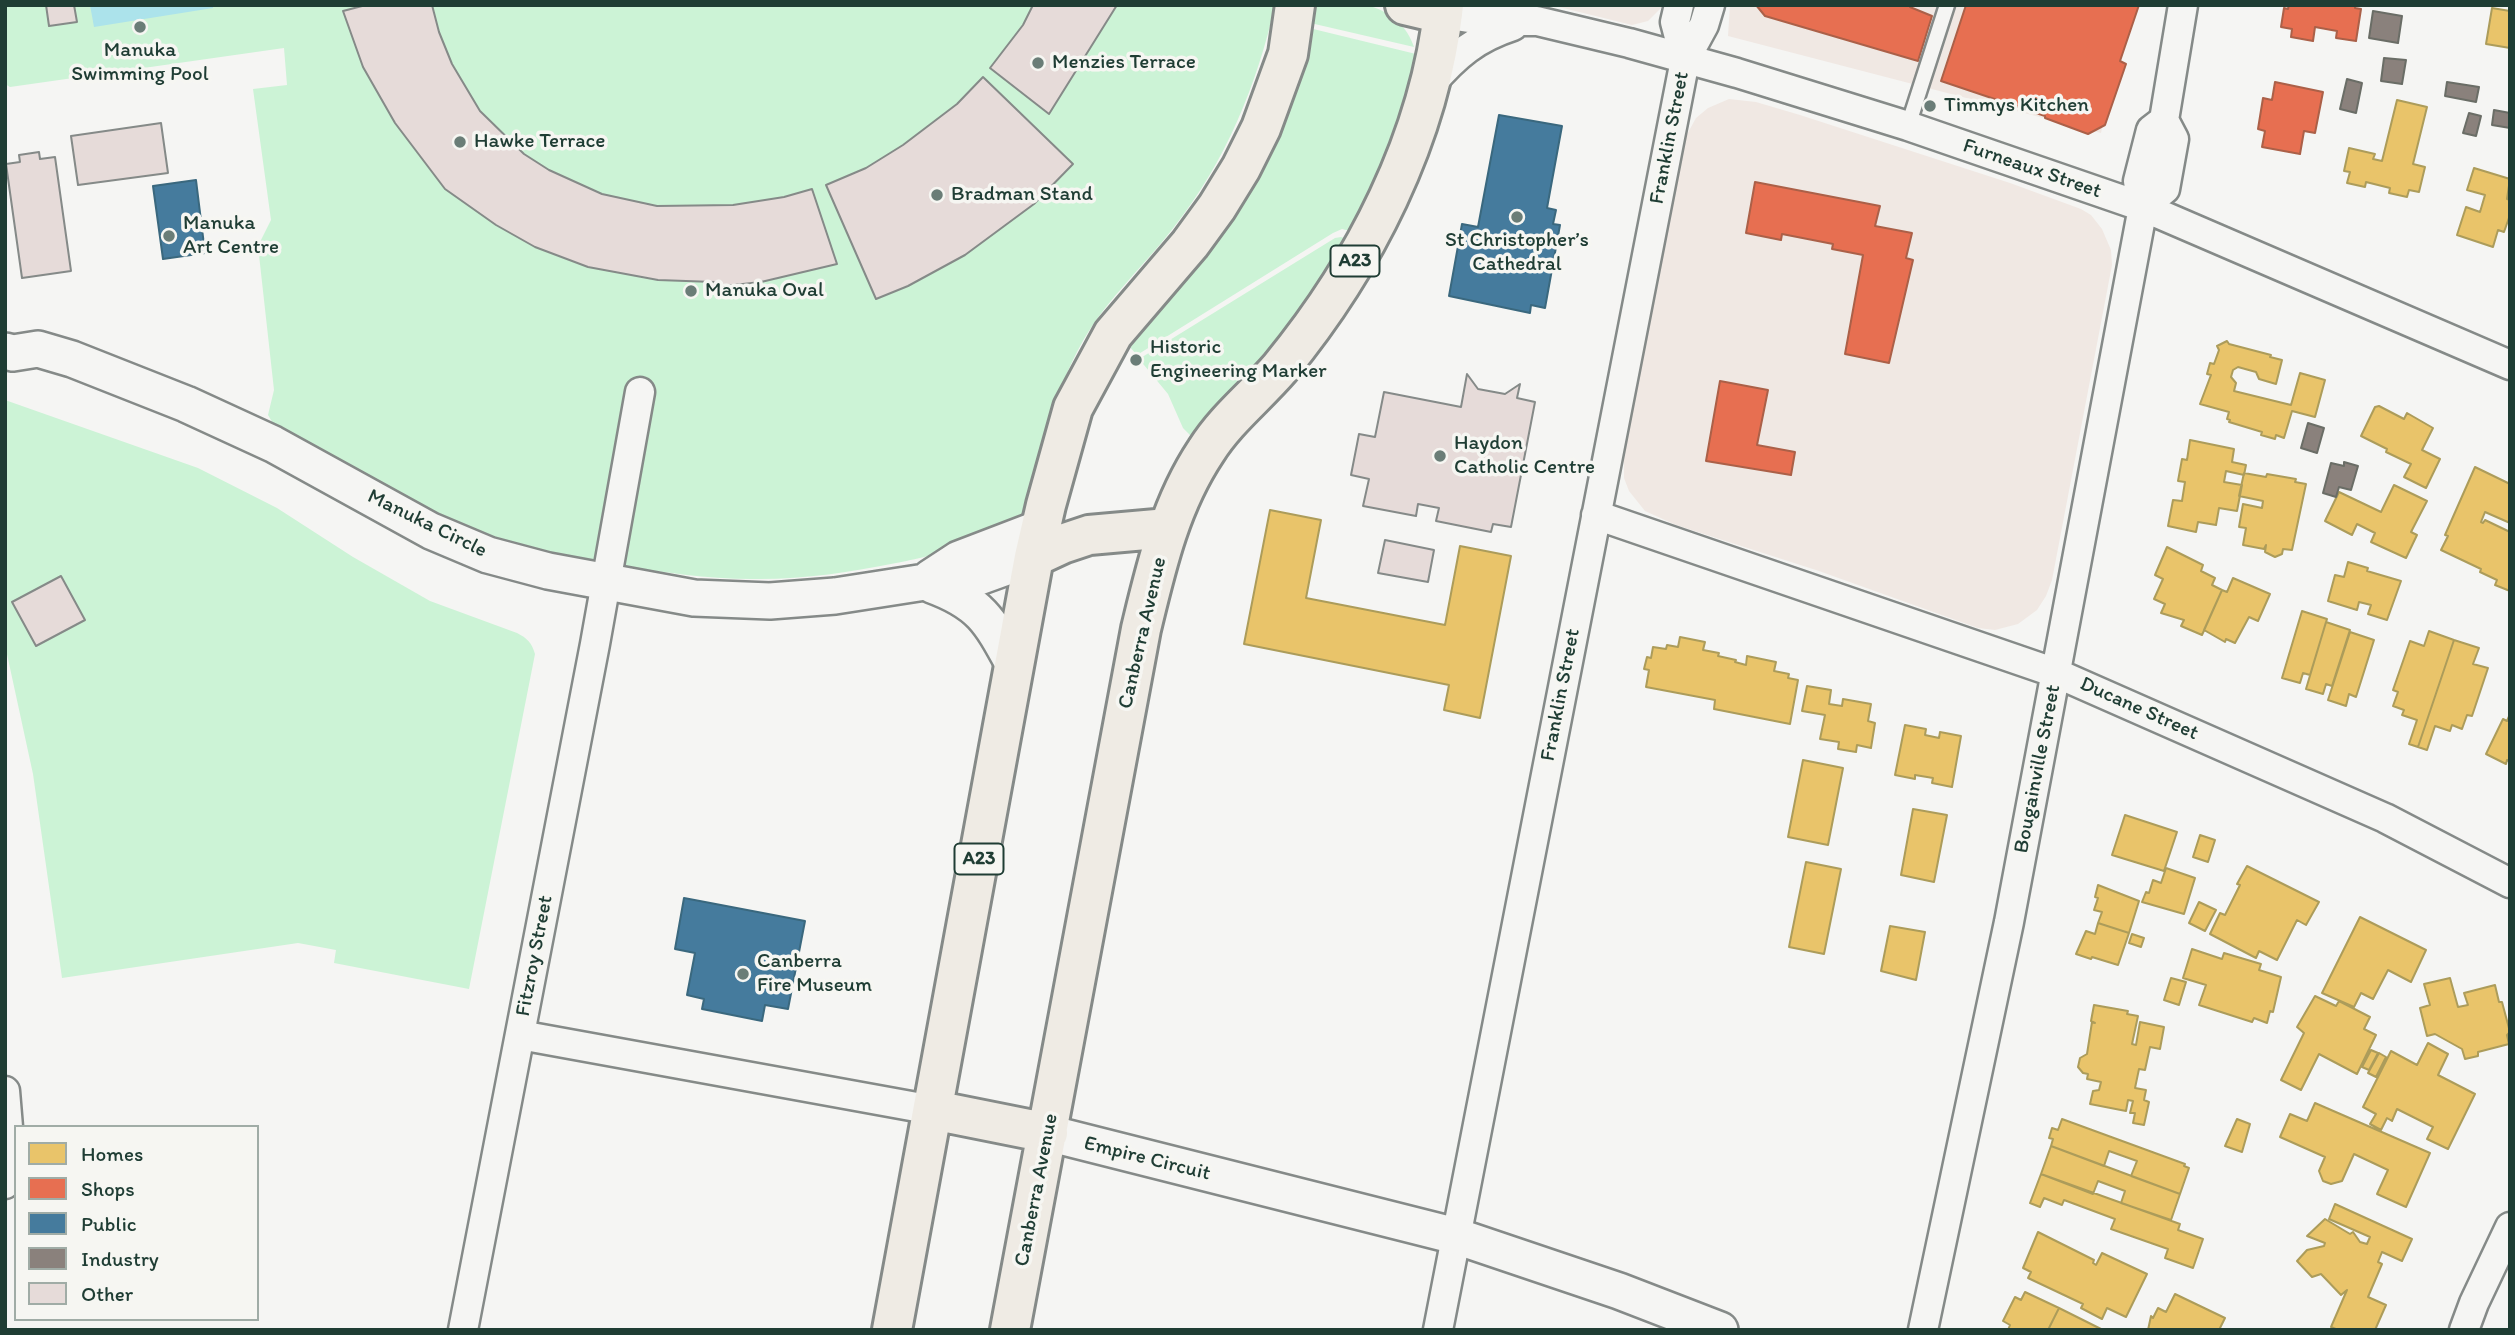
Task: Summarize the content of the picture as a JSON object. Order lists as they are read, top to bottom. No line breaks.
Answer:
{"streets":{"highway":["A23","Canberra Avenue","Empire Circuit"],"street":["Franklin Street","Furneaux Street","Manuka Circle","Ducane Street","Bougainville Street","Fitzroy Street"]},"crossings":[["Franklin Street","Furneaux Street"],["Franklin Street","Ducane Street"],["Franklin Street","Empire Circuit"],["Furneaux Street","Canberra Avenue"],["Furneaux Street","Bougainville Street"],["A23","Manuka Circle"],["A23","Empire Circuit"],["Manuka Circle","Fitzroy Street"],["Canberra Avenue","Empire Circuit"],["Ducane Street","Bougainville Street"],["Fitzroy Street","Empire Circuit"]],"places":["Manuka Swimming Pool","Menzies Terrace","Timmys Kitchen","Hawke Terrace","Bradman Stand","St Christopher’s Cathedral","Manuka Art Centre","Manuka Oval","Historic Engineering Marker","Haydon Catholic Centre","Canberra Fire Museum"],"legend":["Homes","Shops","Public","Industry","Other"]}
